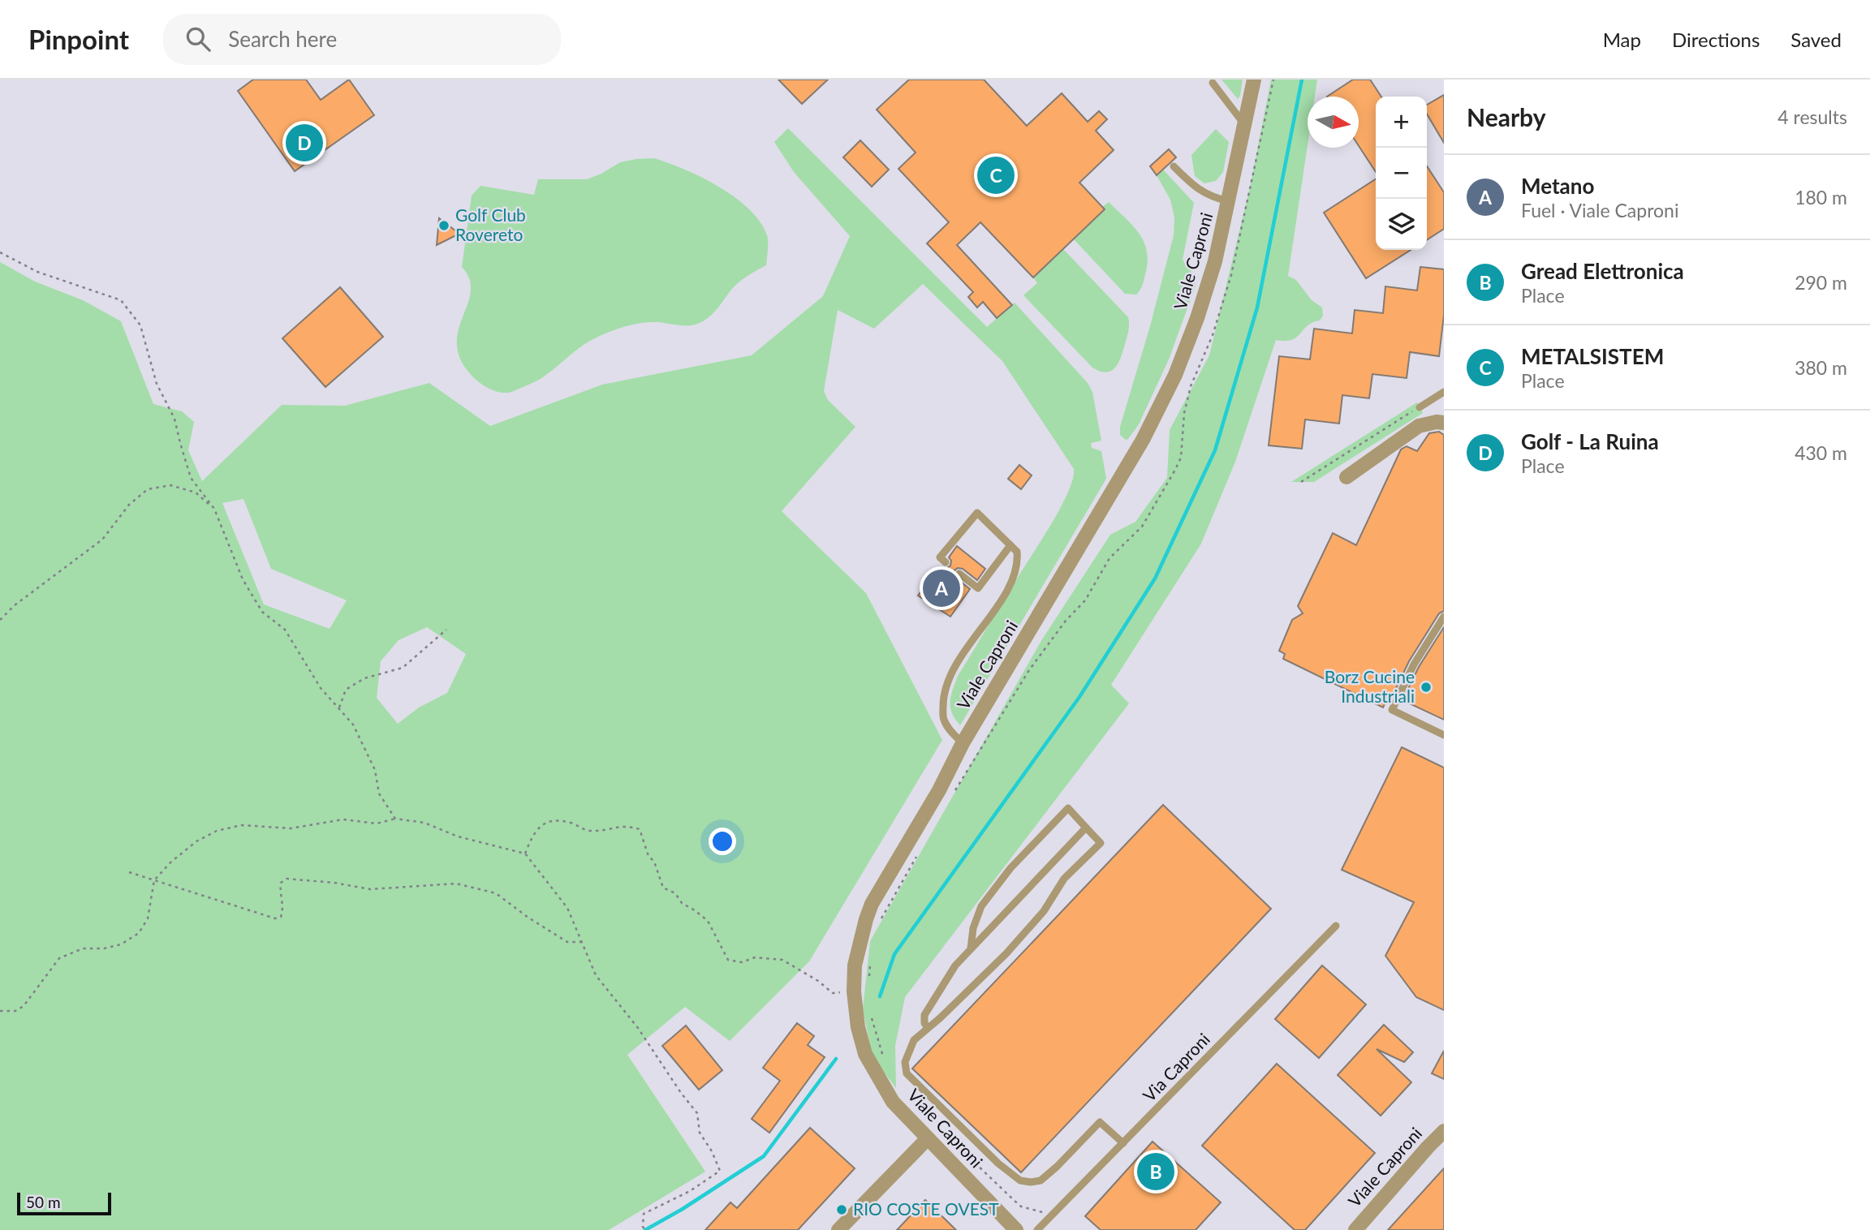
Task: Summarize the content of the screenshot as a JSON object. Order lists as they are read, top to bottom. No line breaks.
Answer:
{"streets":{"street":["Viale Caproni"],"lane":["Via Caproni"]},"places":["Golf Club Rovereto","Borz Cucine Industriali","RIO COSTE OVEST"],"scale_bar":"50 m","north":"right","page":{"header":"Pinpoint","search":"Search here","nav":["Map","Directions","Saved"],"heading":["Nearby","4 results"],"map_buttons":["+","−"],"pins":["D","C","A","B"],"list":[{"mark":"A","name":"Metano","note":"Fuel · Viale Caproni","value":"180 m"},{"mark":"B","name":"Gread Elettronica","note":"Place","value":"290 m"},{"mark":"C","name":"METALSISTEM","note":"Place","value":"380 m"},{"mark":"D","name":"Golf - La Ruina","note":"Place","value":"430 m"}],"scale":"50 m"}}
